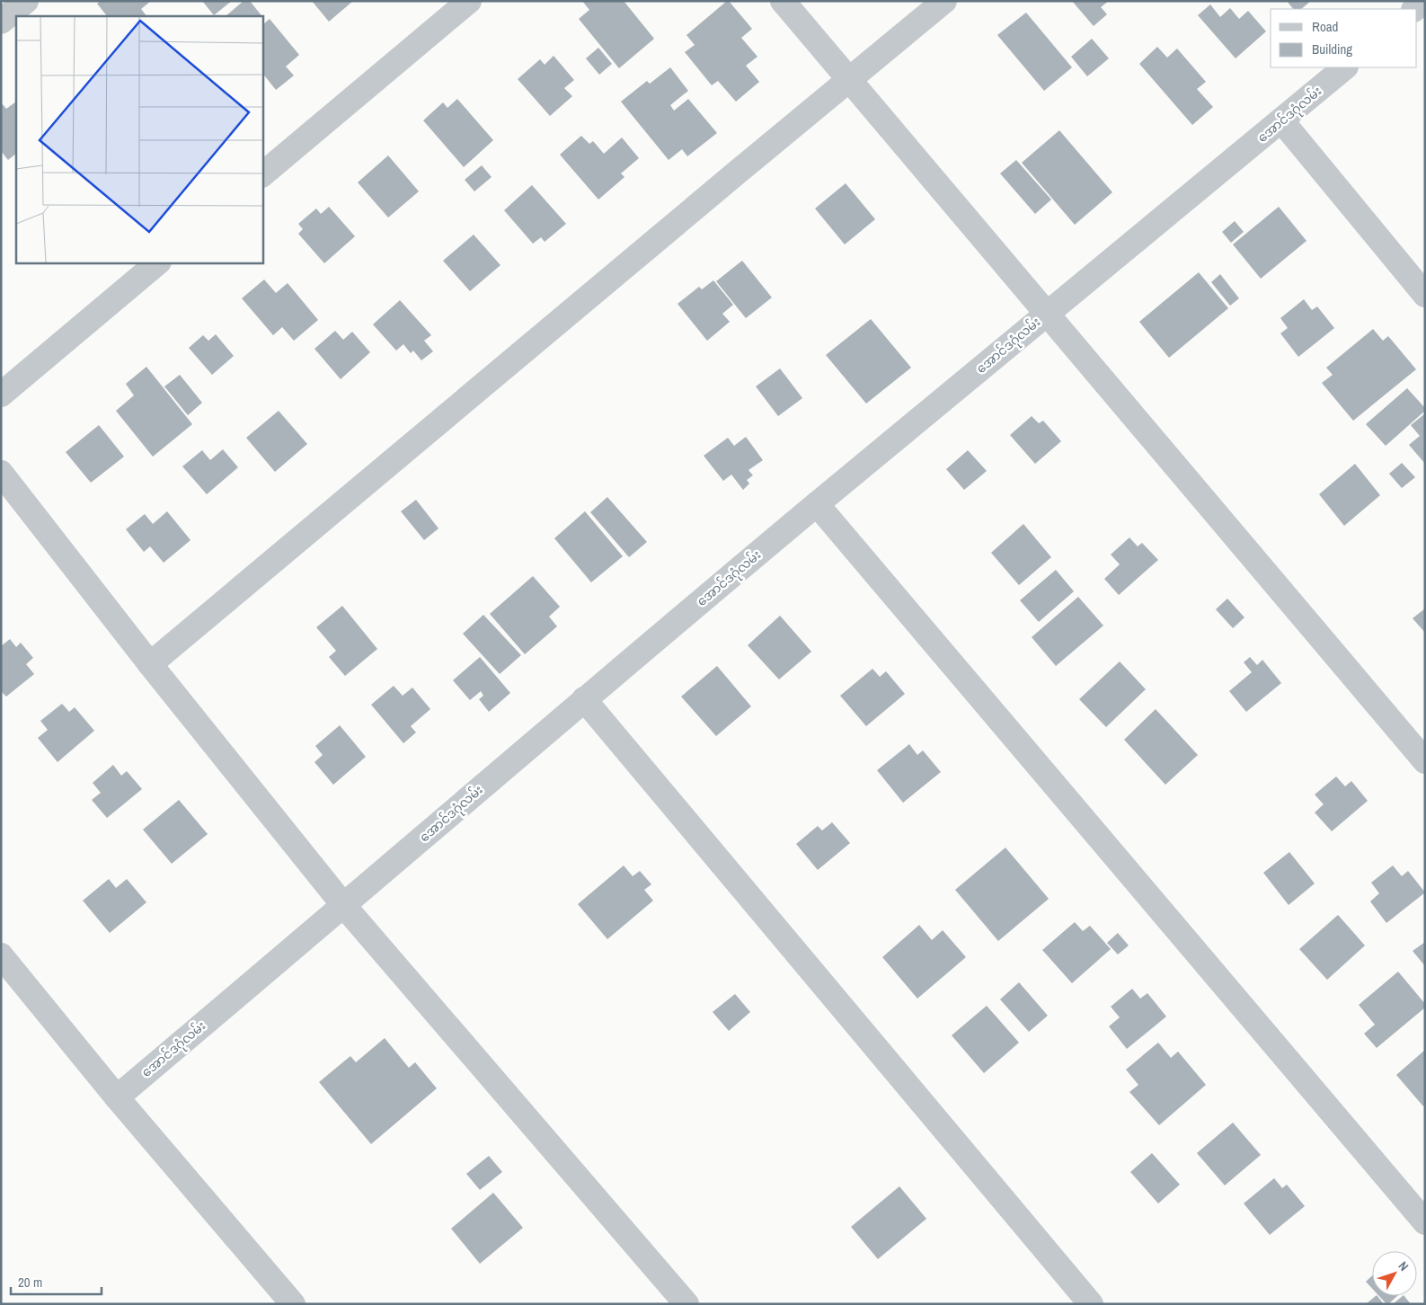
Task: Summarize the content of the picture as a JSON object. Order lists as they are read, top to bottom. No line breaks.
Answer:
{"streets":{"street":["အောင်ဒဂုံလမ်း"]},"legend":["Road","Building"],"scale_bar":"20 m","north":"top right"}
